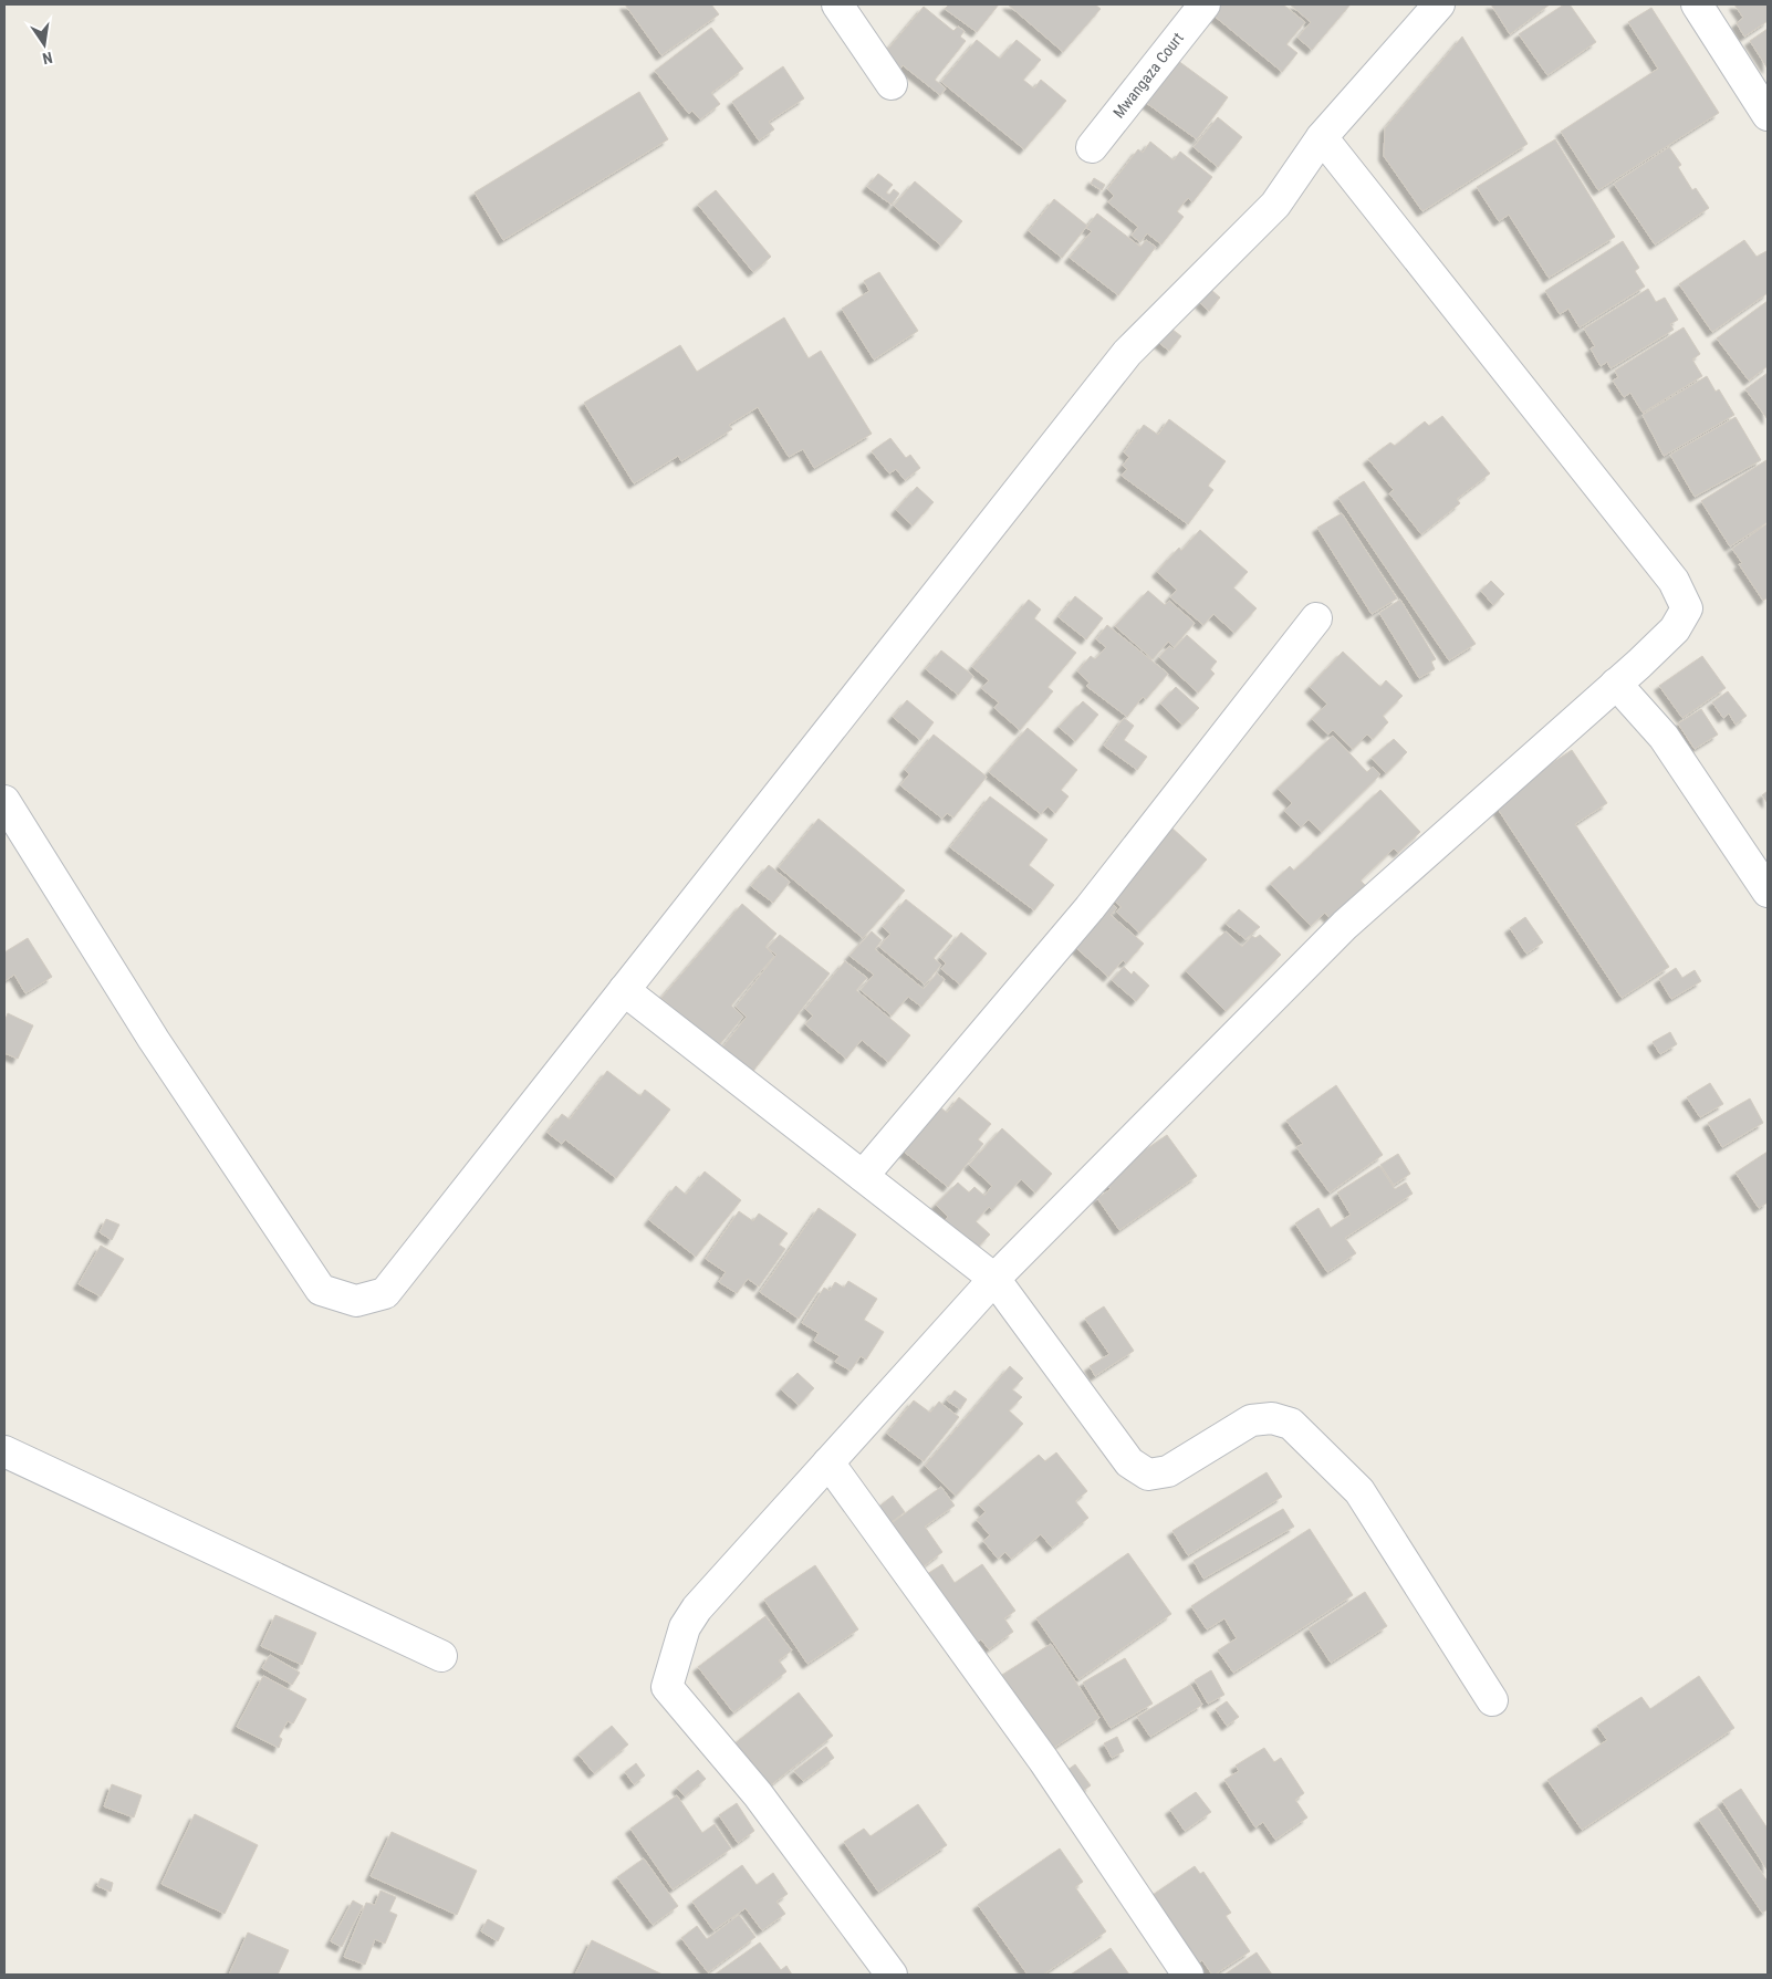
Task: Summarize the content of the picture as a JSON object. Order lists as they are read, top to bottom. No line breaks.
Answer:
{"streets":{"street":["Mwangaza Court"]},"north":"bottom"}
